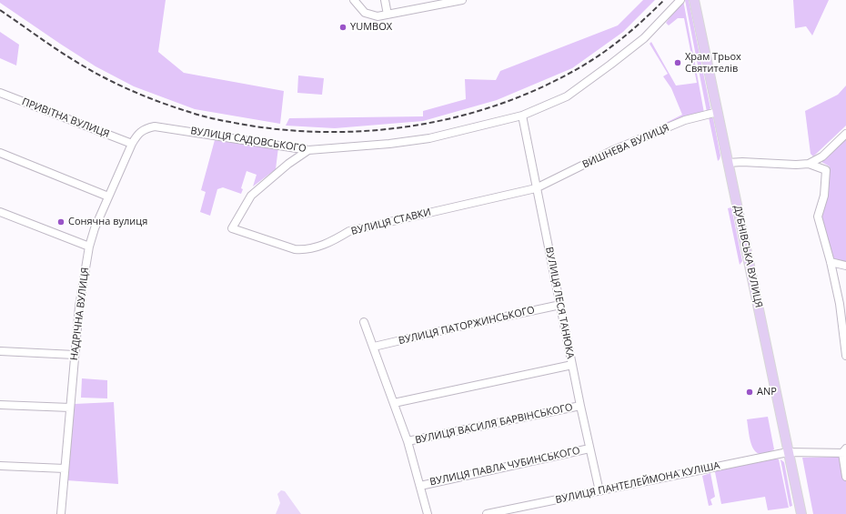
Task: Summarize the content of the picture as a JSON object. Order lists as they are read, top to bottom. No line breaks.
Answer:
{"streets":{"main road":["ДУБНІВСЬКА ВУЛИЦЯ"],"street":["ПРИВІТНА ВУЛИЦЯ","ВУЛИЦЯ САДОВСЬКОГО","ВИШНЕВА ВУЛИЦЯ","ВУЛИЦЯ СТАВКИ","ВУЛИЦЯ ЛЕСЯ ТАНЮКА","НАДРІЧНА ВУЛИЦЯ","ВУЛИЦЯ ПАТОРЖИНСЬКОГО","ВУЛИЦЯ ВАСИЛЯ БАРВІНСЬКОГО","ВУЛИЦЯ ПАВЛА ЧУБИНСЬКОГО","ВУЛИЦЯ ПАНТЕЛЕЙМОНА КУЛІША"]},"crossings":[["ПРИВІТНА ВУЛИЦЯ","НАДРІЧНА ВУЛИЦЯ"],["ВУЛИЦЯ САДОВСЬКОГО","ВУЛИЦЯ СТАВКИ"],["ВУЛИЦЯ САДОВСЬКОГО","ВУЛИЦЯ ЛЕСЯ ТАНЮКА"],["ВУЛИЦЯ САДОВСЬКОГО","НАДРІЧНА ВУЛИЦЯ"],["ВИШНЕВА ВУЛИЦЯ","ВУЛИЦЯ СТАВКИ"],["ВИШНЕВА ВУЛИЦЯ","ДУБНІВСЬКА ВУЛИЦЯ"],["ВИШНЕВА ВУЛИЦЯ","ВУЛИЦЯ ЛЕСЯ ТАНЮКА"],["ВУЛИЦЯ СТАВКИ","ВУЛИЦЯ ЛЕСЯ ТАНЮКА"],["ДУБНІВСЬКА ВУЛИЦЯ","ВУЛИЦЯ ПАНТЕЛЕЙМОНА КУЛІША"],["ВУЛИЦЯ ЛЕСЯ ТАНЮКА","ВУЛИЦЯ ПАТОРЖИНСЬКОГО"],["ВУЛИЦЯ ЛЕСЯ ТАНЮКА","ВУЛИЦЯ ВАСИЛЯ БАРВІНСЬКОГО"],["ВУЛИЦЯ ЛЕСЯ ТАНЮКА","ВУЛИЦЯ ПАВЛА ЧУБИНСЬКОГО"],["ВУЛИЦЯ ЛЕСЯ ТАНЮКА","ВУЛИЦЯ ПАНТЕЛЕЙМОНА КУЛІША"]],"places":["YUMBOX","Храм Трьох Святителів","Сонячна вулиця","ANP"]}
